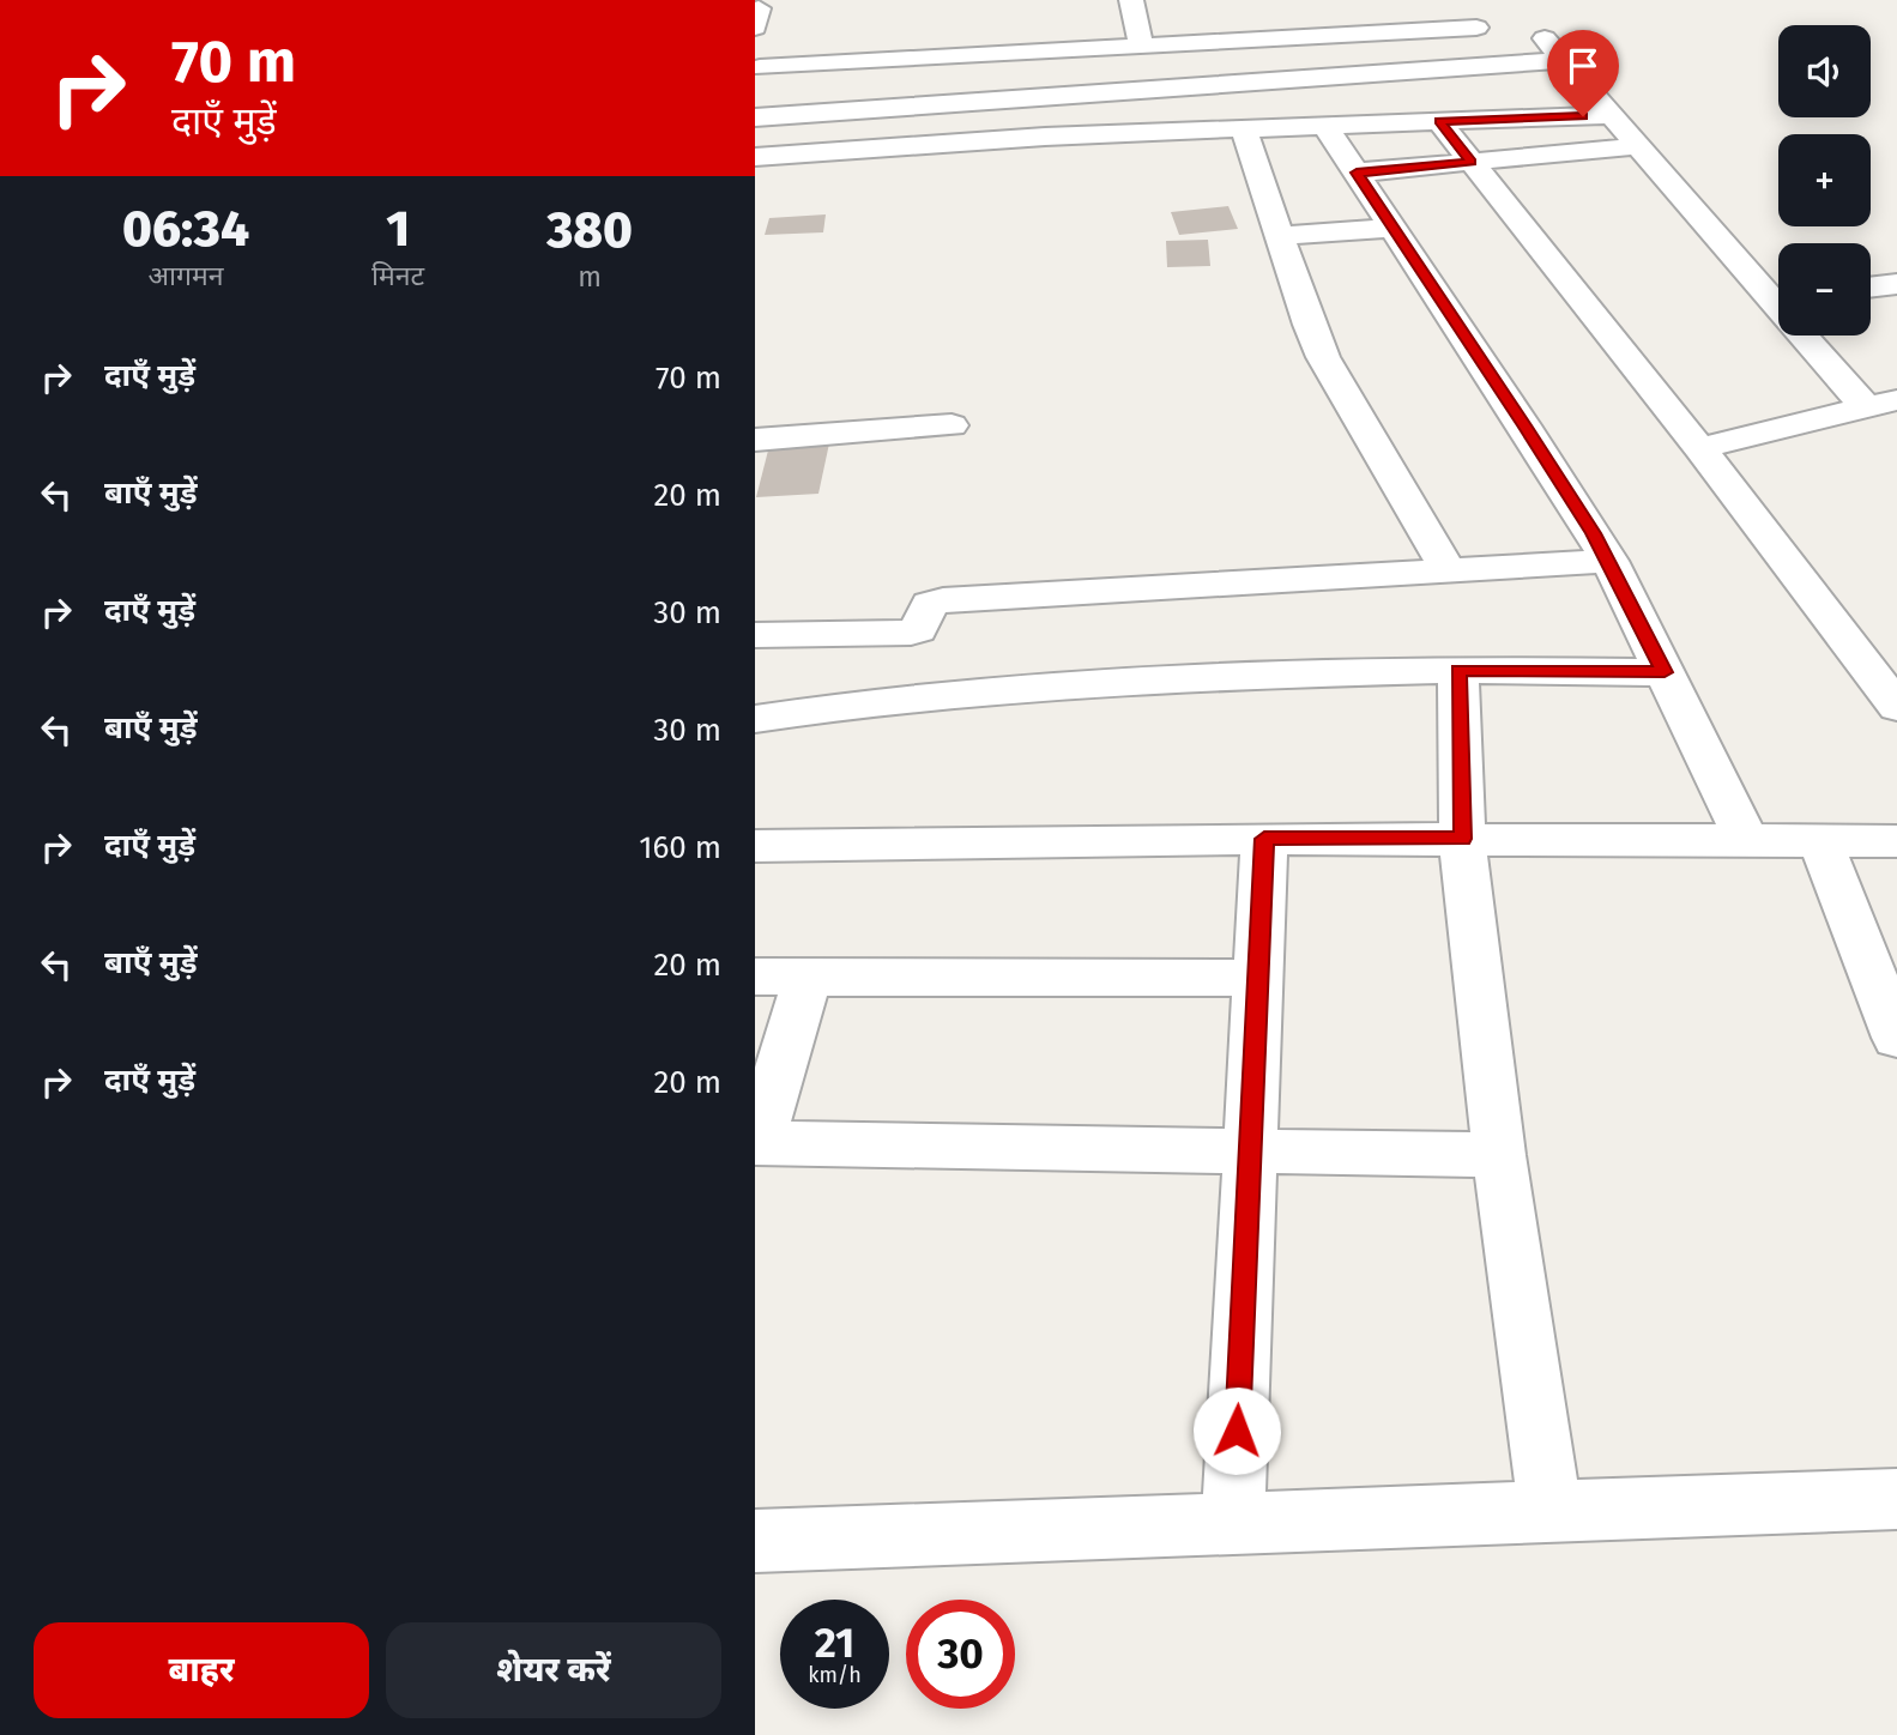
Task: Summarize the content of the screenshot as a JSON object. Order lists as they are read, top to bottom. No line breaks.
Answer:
{"page":{"turn":["70 m","दाएँ मुड़ें"],"map_buttons":["+","−"],"eta":["06:34","आगमन","1","मिनट","380","m"],"list":[{"name":"दाएँ मुड़ें","value":"70 m"},{"name":"बाएँ मुड़ें","value":"20 m"},{"name":"दाएँ मुड़ें","value":"30 m"},{"name":"बाएँ मुड़ें","value":"30 m"},{"name":"दाएँ मुड़ें","value":"160 m"},{"name":"बाएँ मुड़ें","value":"20 m"},{"name":"दाएँ मुड़ें","value":"20 m"}],"speed":"21 km/h","limit":"30","buttons":["बाहर","शेयर करें"]}}
